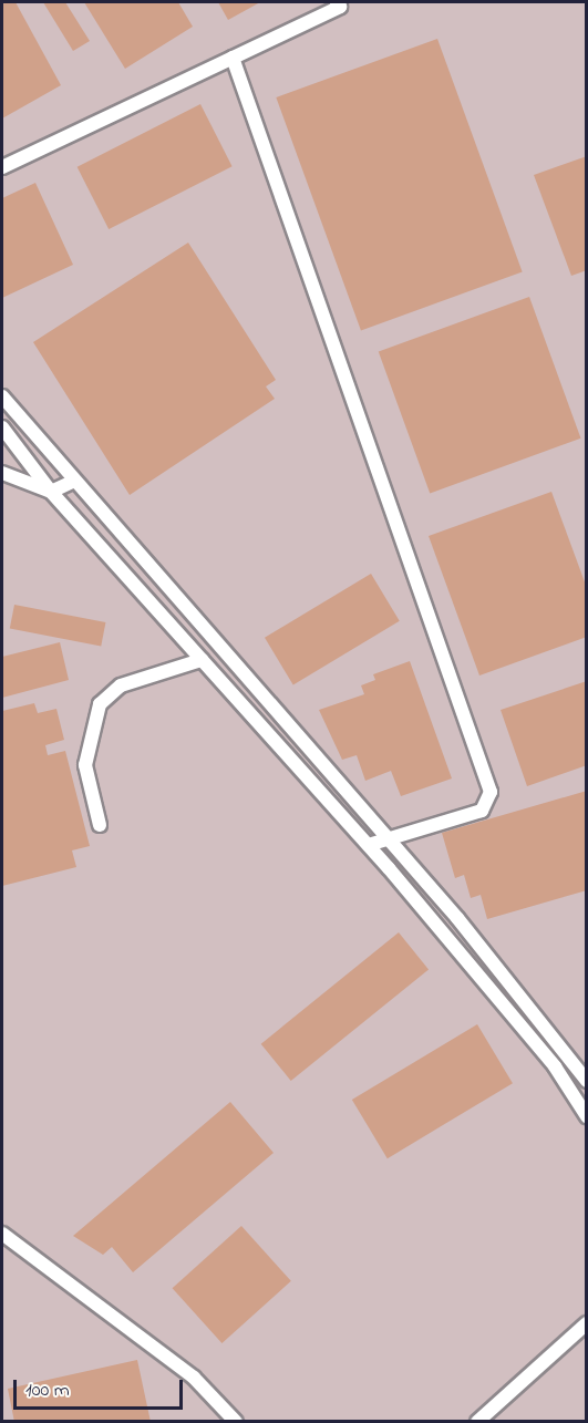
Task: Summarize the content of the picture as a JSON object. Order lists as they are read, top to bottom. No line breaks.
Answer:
{"scale_bar":"100 m"}
